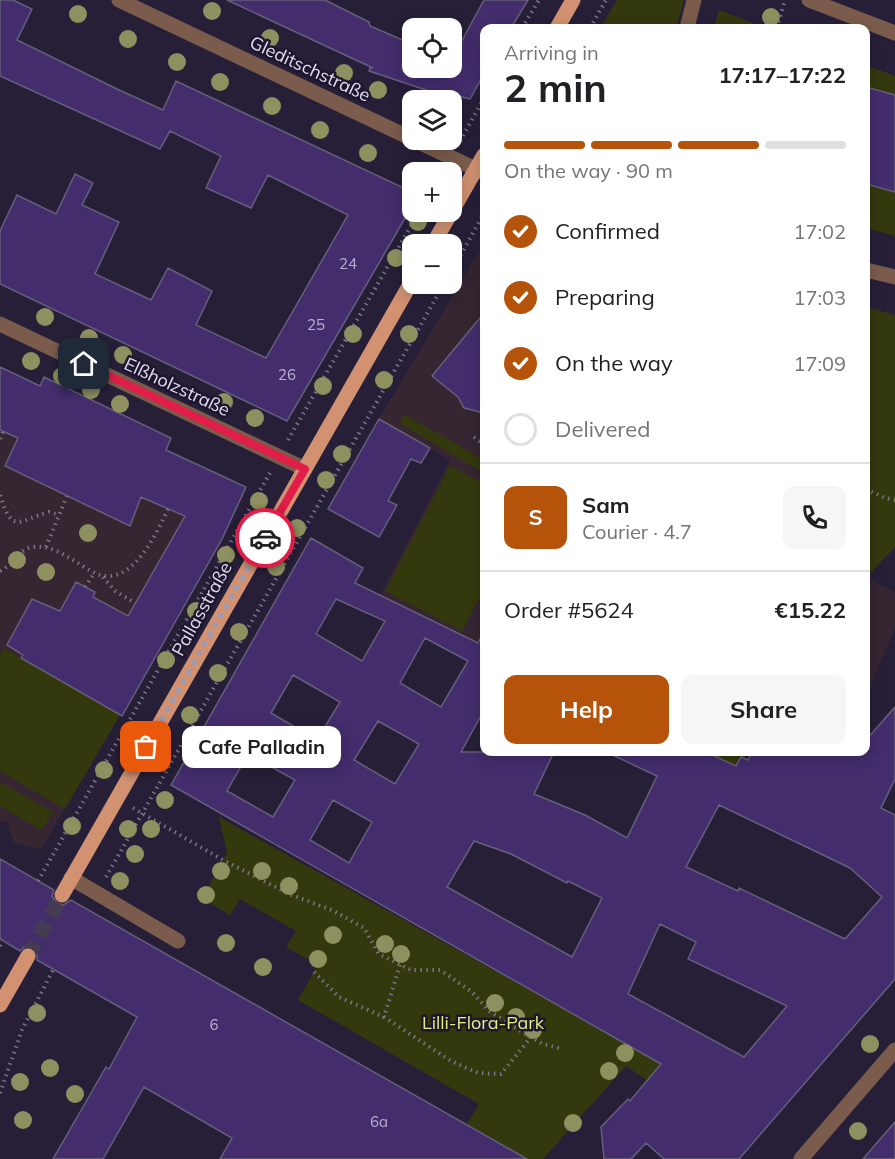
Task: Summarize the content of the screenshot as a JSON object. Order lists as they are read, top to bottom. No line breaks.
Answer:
{"streets":{"main road":["Pallasstraße"],"street":["Gleditschstraße","Elßholzstraße"]},"crossings":[["Elßholzstraße","Pallasstraße"]],"parks":["Lilli-Flora-Park"],"places":["Cafe Palladin"],"house_numbers":["24","25","26","6","6a"],"page":{"map_buttons":["+","−"],"heading":["2 min","Arriving in","17:17–17:22"],"panel":["Sam","Courier · 4.7","Order #5624","€15.22"],"bar":"On the way · 90 m","list":[["Confirmed","17:02"],["Preparing","17:03"],["On the way","17:09"],"Delivered"],"round":"S","buttons":["Help","Share"],"bubble":"Cafe Palladin"}}
